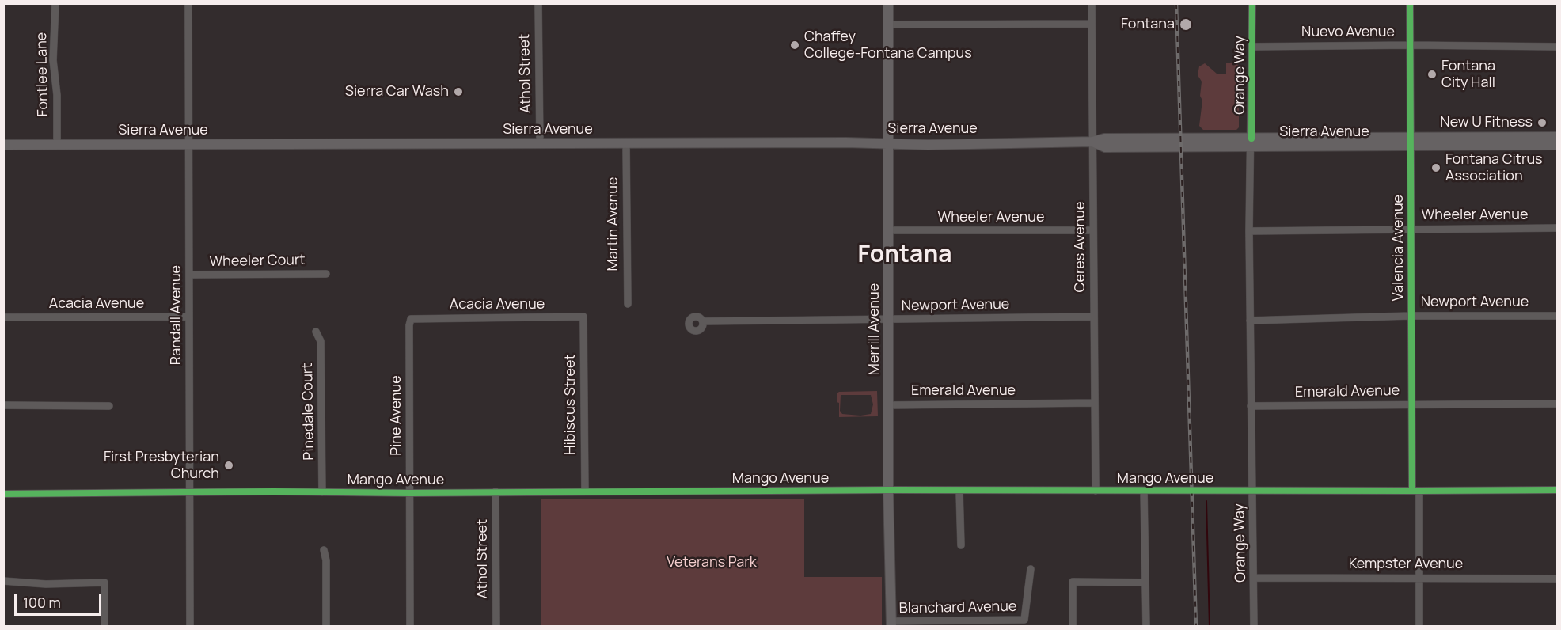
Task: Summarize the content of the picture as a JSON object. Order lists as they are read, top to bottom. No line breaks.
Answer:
{"streets":{"main road":["Sierra Avenue","Merrill Avenue"],"street":["Nuevo Avenue","Athol Street","Fontlee Lane","Orange Way","Wheeler Avenue","Martin Avenue","Ceres Avenue","Valencia Avenue","Wheeler Court","Newport Avenue","Acacia Avenue","Randall Avenue","Emerald Avenue","Hibiscus Street","Pinedale Court","Pine Avenue","Mango Avenue","Kempster Avenue","Blanchard Avenue"]},"crossings":[["Nuevo Avenue","Orange Way"],["Nuevo Avenue","Valencia Avenue"],["Athol Street","Sierra Avenue"],["Athol Street","Mango Avenue"],["Fontlee Lane","Sierra Avenue"],["Orange Way","Sierra Avenue"],["Orange Way","Wheeler Avenue"],["Orange Way","Newport Avenue"],["Orange Way","Emerald Avenue"],["Orange Way","Mango Avenue"],["Orange Way","Kempster Avenue"],["Sierra Avenue","Martin Avenue"],["Sierra Avenue","Ceres Avenue"],["Sierra Avenue","Valencia Avenue"],["Sierra Avenue","Randall Avenue"],["Sierra Avenue","Merrill Avenue"],["Wheeler Avenue","Ceres Avenue"],["Wheeler Avenue","Valencia Avenue"],["Wheeler Avenue","Merrill Avenue"],["Ceres Avenue","Newport Avenue"],["Ceres Avenue","Emerald Avenue"],["Ceres Avenue","Mango Avenue"],["Valencia Avenue","Newport Avenue"],["Valencia Avenue","Emerald Avenue"],["Valencia Avenue","Mango Avenue"],["Valencia Avenue","Kempster Avenue"],["Wheeler Court","Randall Avenue"],["Newport Avenue","Merrill Avenue"],["Acacia Avenue","Randall Avenue"],["Acacia Avenue","Hibiscus Street"],["Acacia Avenue","Pine Avenue"],["Randall Avenue","Mango Avenue"],["Merrill Avenue","Emerald Avenue"],["Merrill Avenue","Mango Avenue"],["Merrill Avenue","Blanchard Avenue"],["Hibiscus Street","Mango Avenue"],["Pinedale Court","Mango Avenue"],["Pine Avenue","Mango Avenue"]],"districts":["Fontana"],"parks":["Veterans Park"],"places":["Fontana","Chaffey College-Fontana Campus","Fontana City Hall","Sierra Car Wash","New U Fitness","Fontana Citrus Association","First Presbyterian Church"],"scale_bar":"100 m"}
